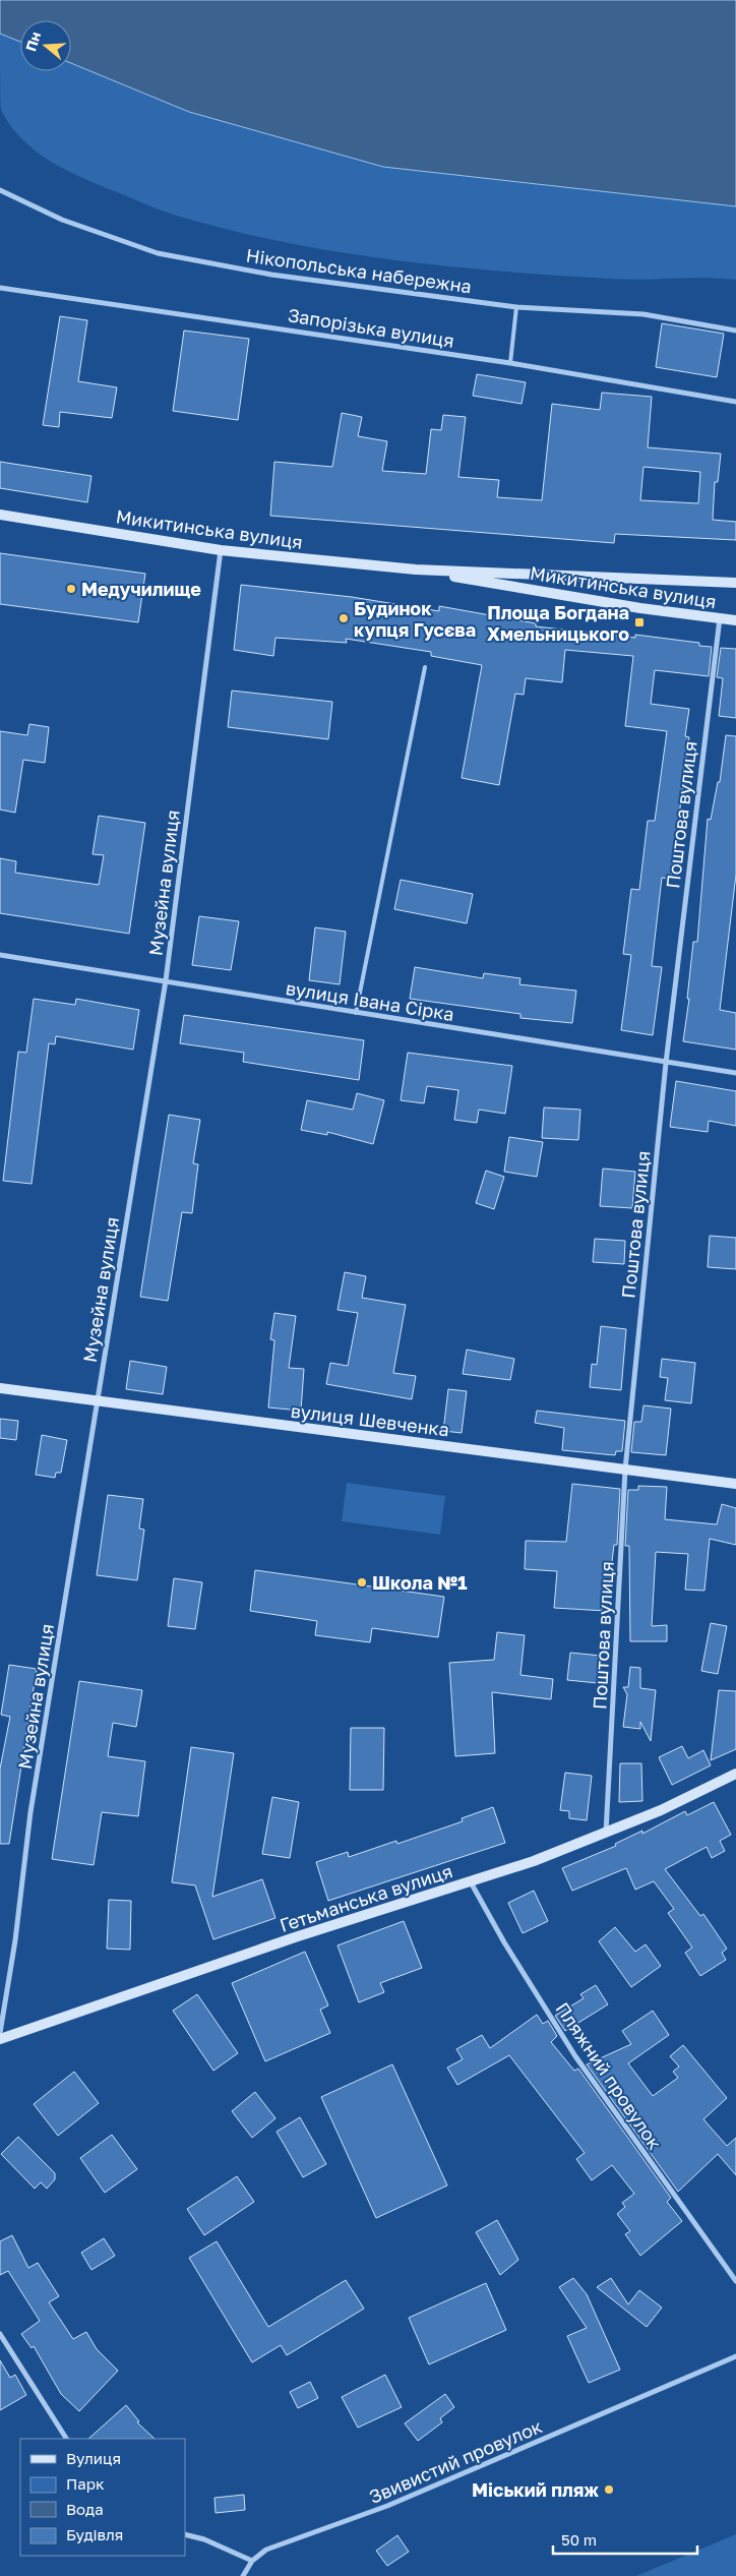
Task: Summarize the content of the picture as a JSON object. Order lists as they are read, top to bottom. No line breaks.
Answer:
{"streets":{"street":["Нікопольська набережна","Запорізька вулиця","Микитинська вулиця","Поштова вулиця","Музейна вулиця","вулиця Івана Сірка","вулиця Шевченка","Гетьманська вулиця","Пляжний провулок","Звивистий провулок"]},"crossings":[["Микитинська вулиця","Поштова вулиця"],["Микитинська вулиця","Музейна вулиця"],["Поштова вулиця","вулиця Івана Сірка"],["Поштова вулиця","вулиця Шевченка"],["Поштова вулиця","Гетьманська вулиця"],["Музейна вулиця","вулиця Івана Сірка"],["Музейна вулиця","вулиця Шевченка"],["Гетьманська вулиця","Пляжний провулок"]],"places":{"other":["Медучилище","Будинок купця Гусєва","Школа №1","Міський пляж"],"transit":["Площа Богдана Хмельницького"]},"legend":["Вулиця","Парк","Вода","Будівля"],"scale_bar":"50 m","north":"left"}
